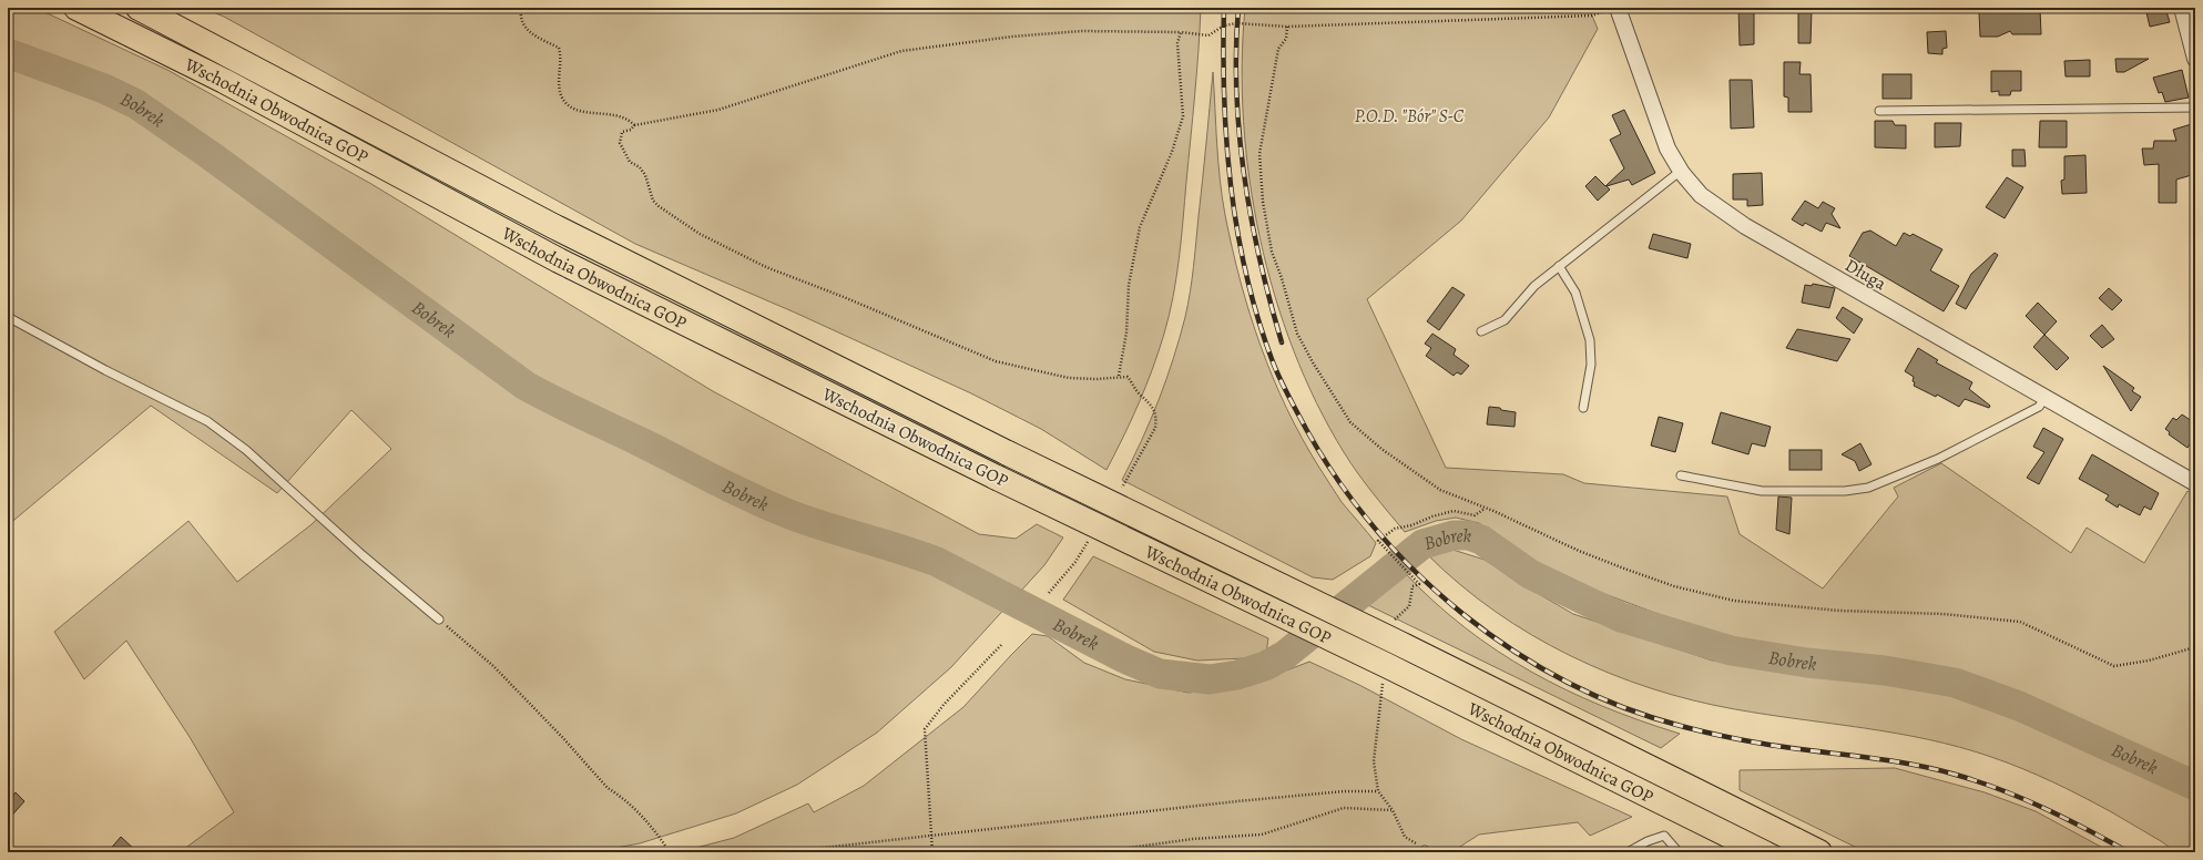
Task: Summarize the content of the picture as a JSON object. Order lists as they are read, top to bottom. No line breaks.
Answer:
{"streets":{"highway":["Wschodnia Obwodnica GOP"],"street":["Długa"]},"water":["Bobrek"],"parks":["P.O.D. \"Bór\" S-C"]}
